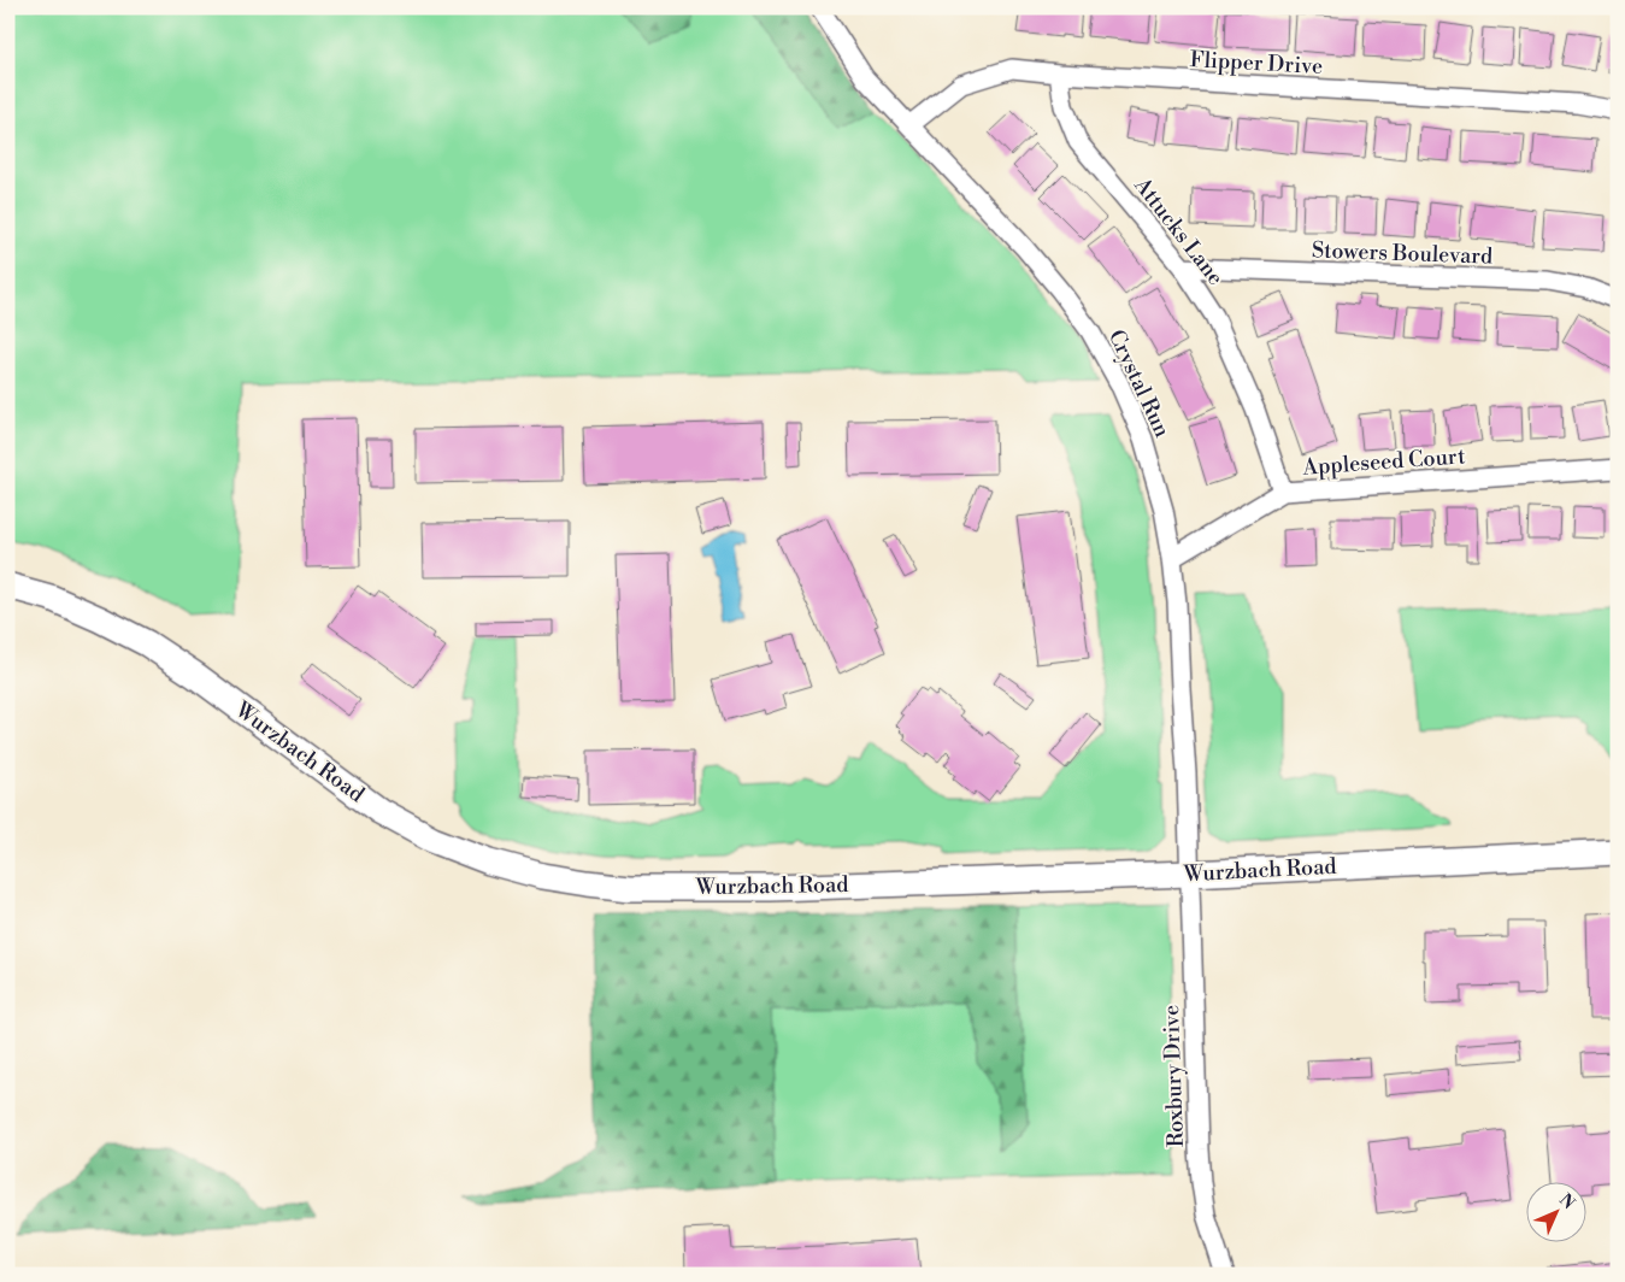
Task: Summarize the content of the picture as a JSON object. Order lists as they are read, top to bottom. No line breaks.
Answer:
{"streets":{"main road":["Wurzbach Road"],"street":["Flipper Drive","Attucks Lane","Stowers Boulevard","Crystal Run","Appleseed Court","Roxbury Drive"]},"crossings":[["Flipper Drive","Attucks Lane"],["Flipper Drive","Crystal Run"],["Attucks Lane","Stowers Boulevard"],["Attucks Lane","Appleseed Court"],["Crystal Run","Appleseed Court"],["Crystal Run","Wurzbach Road"],["Crystal Run","Roxbury Drive"],["Wurzbach Road","Roxbury Drive"]],"north":"top right"}
